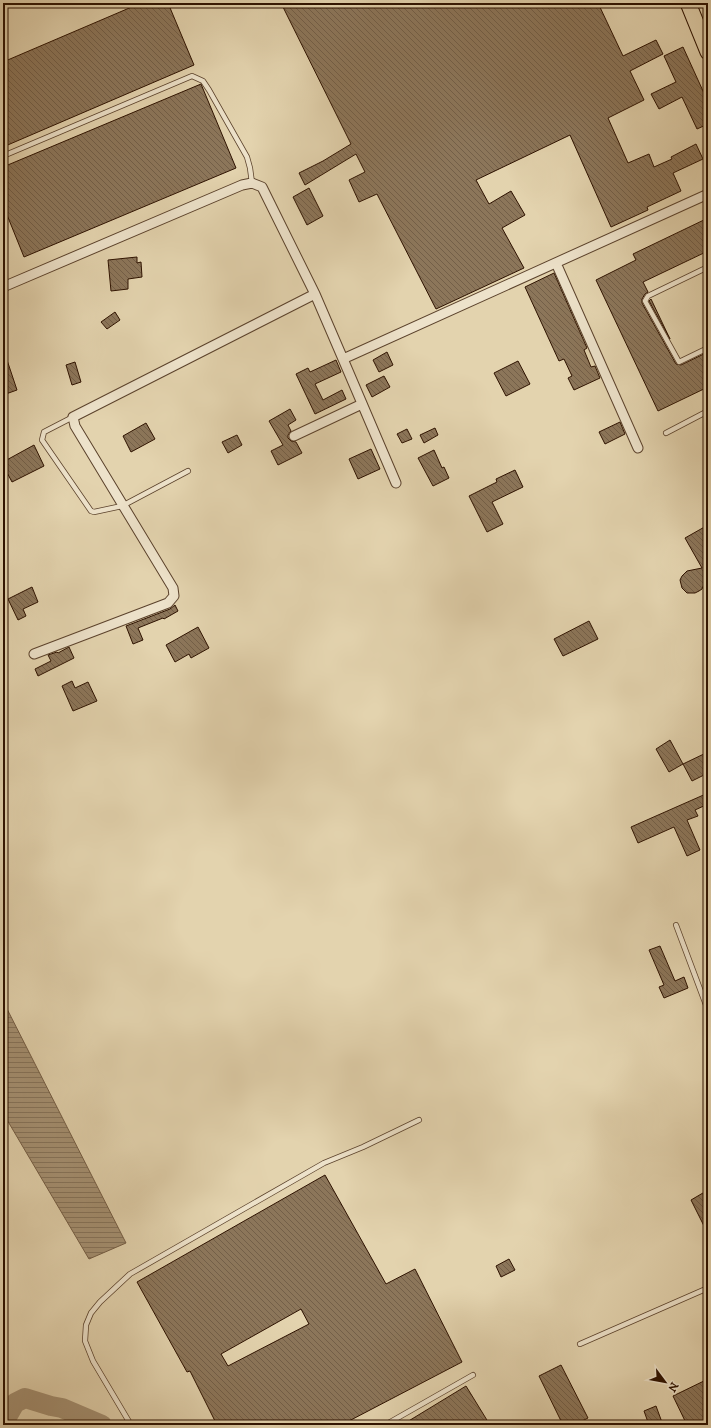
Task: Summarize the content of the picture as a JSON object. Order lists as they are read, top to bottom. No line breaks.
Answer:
{"north":"bottom right"}
